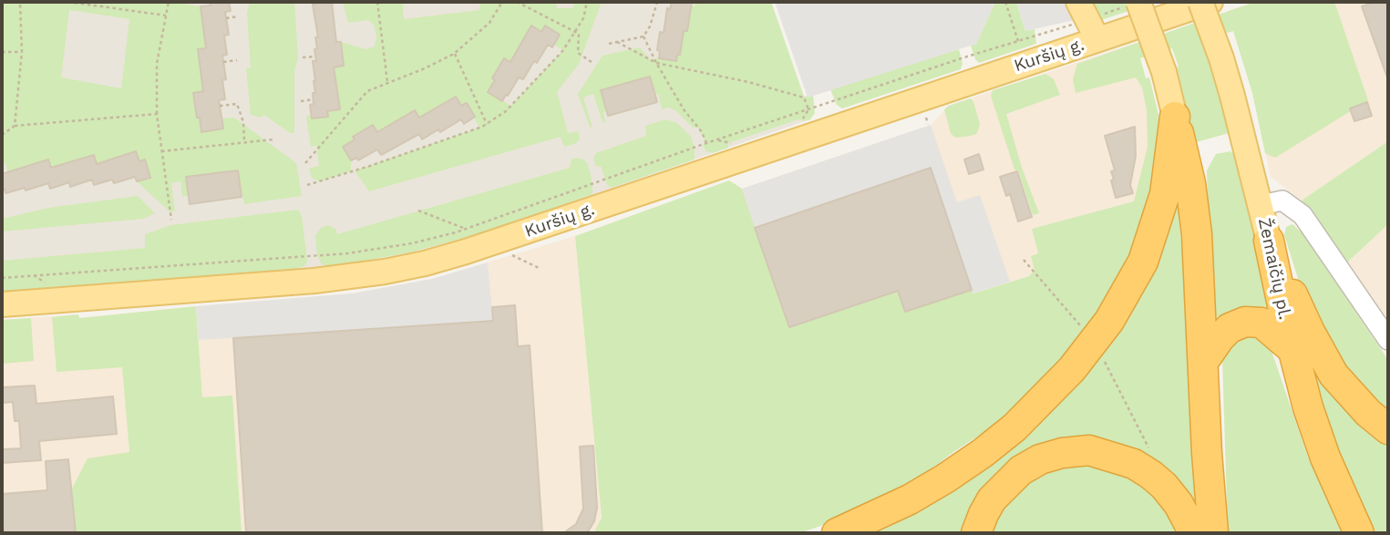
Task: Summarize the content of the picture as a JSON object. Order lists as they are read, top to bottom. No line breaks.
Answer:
{"streets":{"highway":["Žemaičių pl."],"main road":["Kuršių g."]}}
